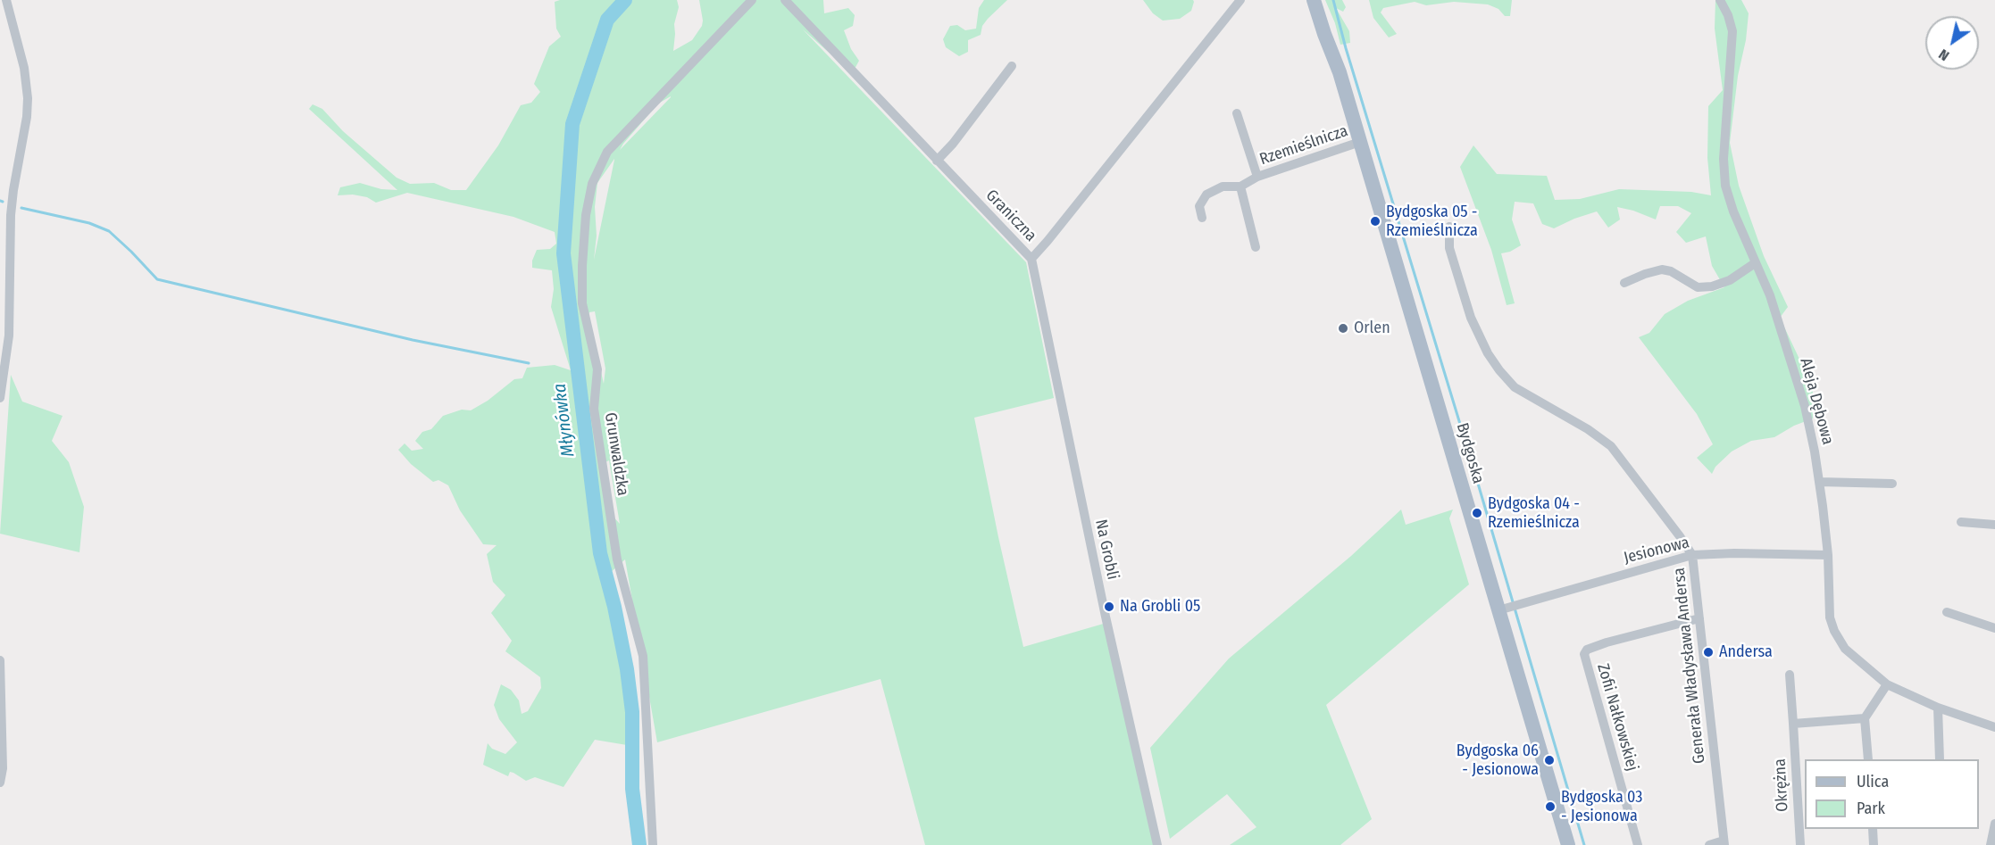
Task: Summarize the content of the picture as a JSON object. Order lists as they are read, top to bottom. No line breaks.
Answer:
{"streets":{"main road":["Bydgoska"],"street":["Rzemieślnicza","Graniczna","Aleja Dębowa","Grunwaldzka","Na Grobli","Jesionowa","Generała Władysława Andersa","Zofii Nałkowskiej","Okrężna"]},"crossings":[["Rzemieślnicza","Bydgoska"],["Graniczna","Na Grobli"],["Aleja Dębowa","Jesionowa"],["Bydgoska","Jesionowa"],["Jesionowa","Generała Władysława Andersa"],["Generała Władysława Andersa","Zofii Nałkowskiej"]],"water":["Młynówka"],"places":["Bydgoska 05 - Rzemieślnicza","Orlen","Bydgoska 04 - Rzemieślnicza","Na Grobli 05","Andersa","Bydgoska 06 - Jesionowa","Bydgoska 03 - Jesionowa"],"legend":["Ulica","Park"],"north":"bottom left"}
